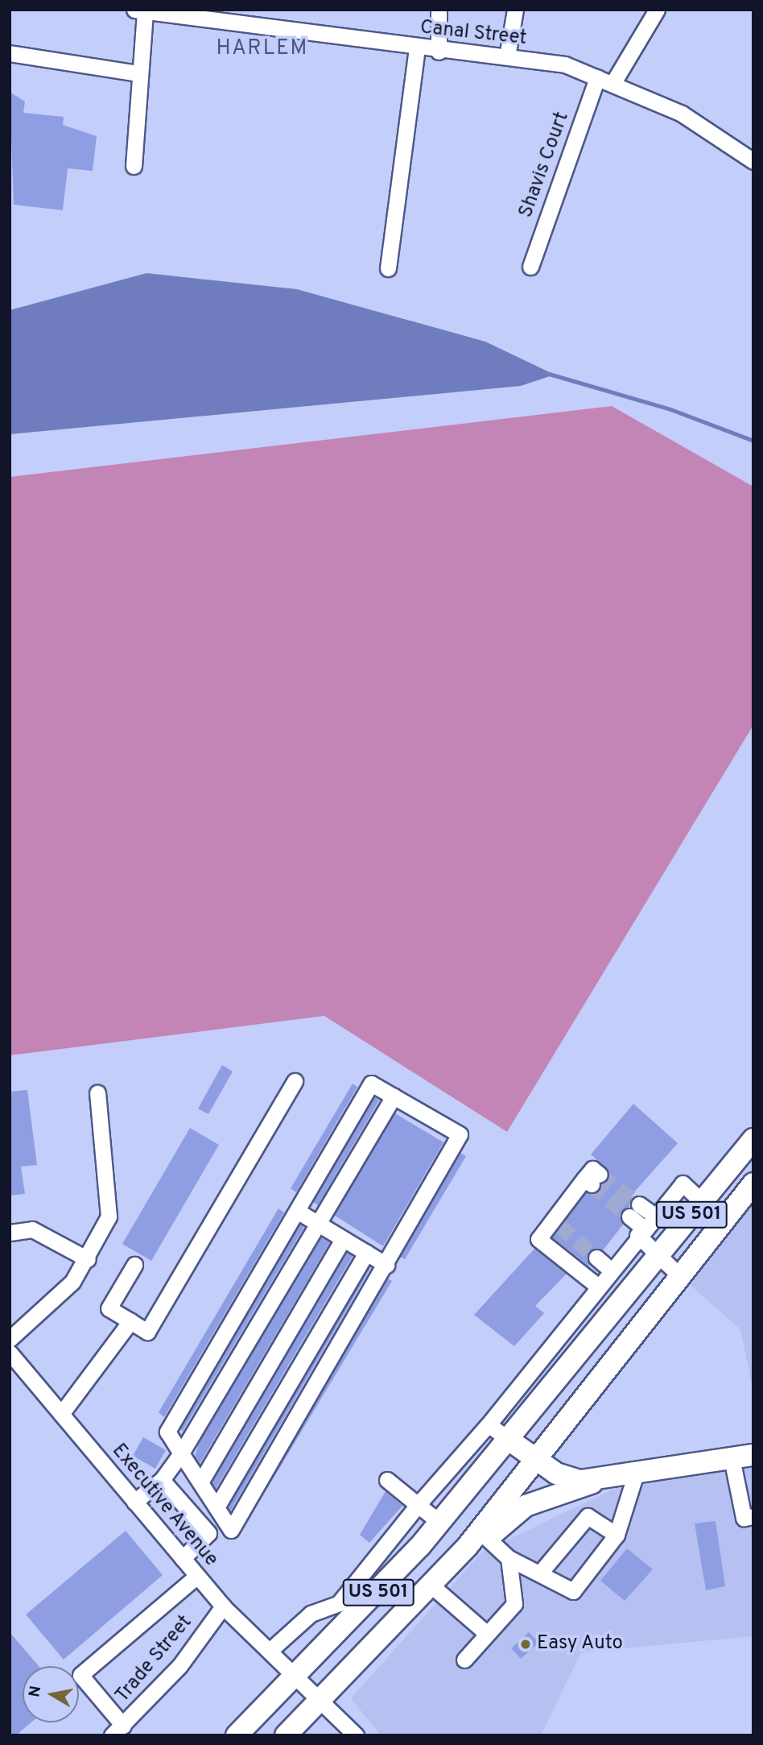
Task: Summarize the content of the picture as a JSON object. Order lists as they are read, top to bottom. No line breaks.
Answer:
{"streets":{"main road":["US 501"],"street":["Canal Street","Shavis Court","Executive Avenue","Trade Street"]},"crossings":[["Canal Street","Shavis Court"],["US 501","Executive Avenue"],["Executive Avenue","Trade Street"]],"districts":["HARLEM"],"places":["Easy Auto"],"north":"left"}
